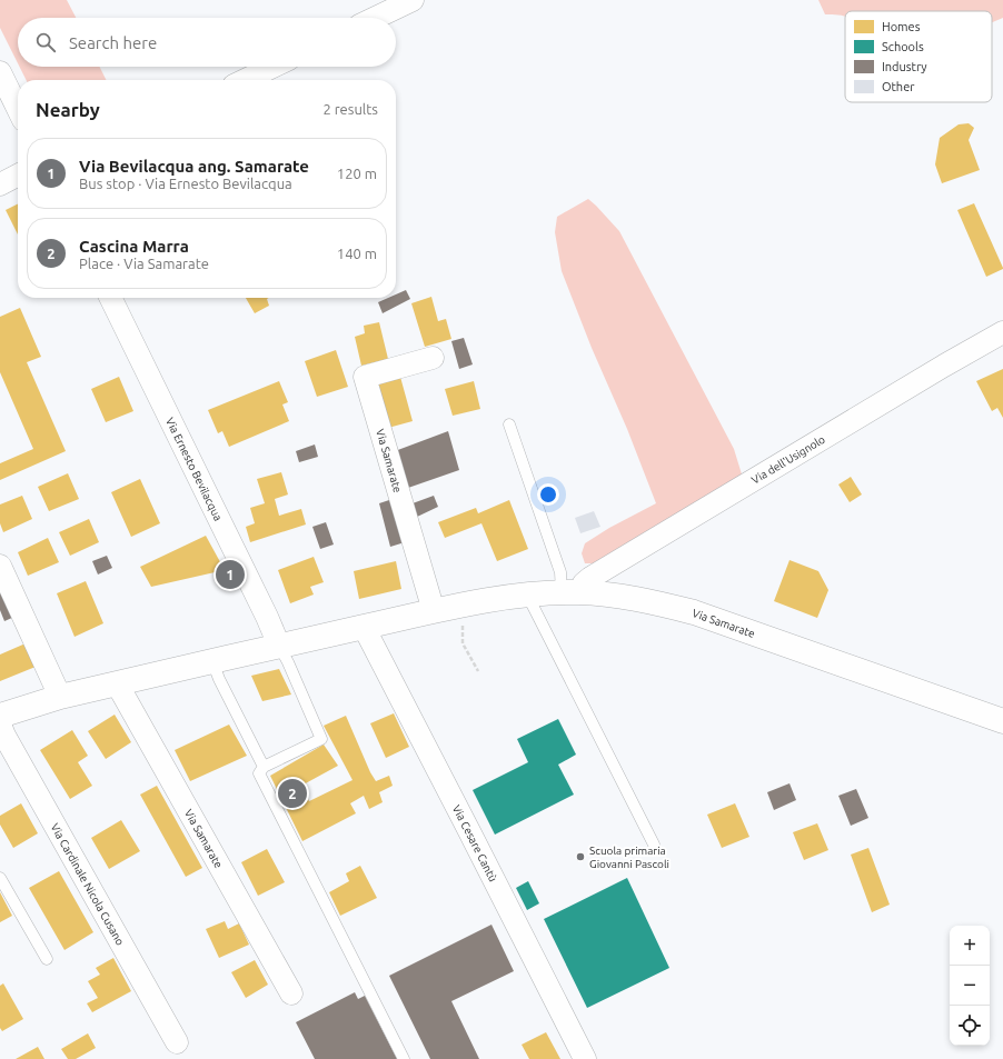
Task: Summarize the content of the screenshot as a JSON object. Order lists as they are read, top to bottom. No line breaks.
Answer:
{"streets":{"street":["Via dell'Usignolo","Via Samarate","Via Ernesto Bevilacqua","Via Cesare Cantù","Via Cardinale Nicola Cusano"]},"crossings":[["Via dell'Usignolo","Via Samarate"],["Via Samarate","Via Ernesto Bevilacqua"],["Via Samarate","Via Cesare Cantù"]],"places":["Scuola primaria Giovanni Pascoli"],"legend":["Homes","Schools","Industry","Other"],"page":{"search":"Search here","heading":["Nearby","2 results"],"list":[{"mark":"1","name":"Via Bevilacqua ang. Samarate","note":"Bus stop · Via Ernesto Bevilacqua","value":"120 m"},{"mark":"2","name":"Cascina Marra","note":"Place · Via Samarate","value":"140 m"}],"pins":["1","2"],"map_buttons":["+","−"]}}
